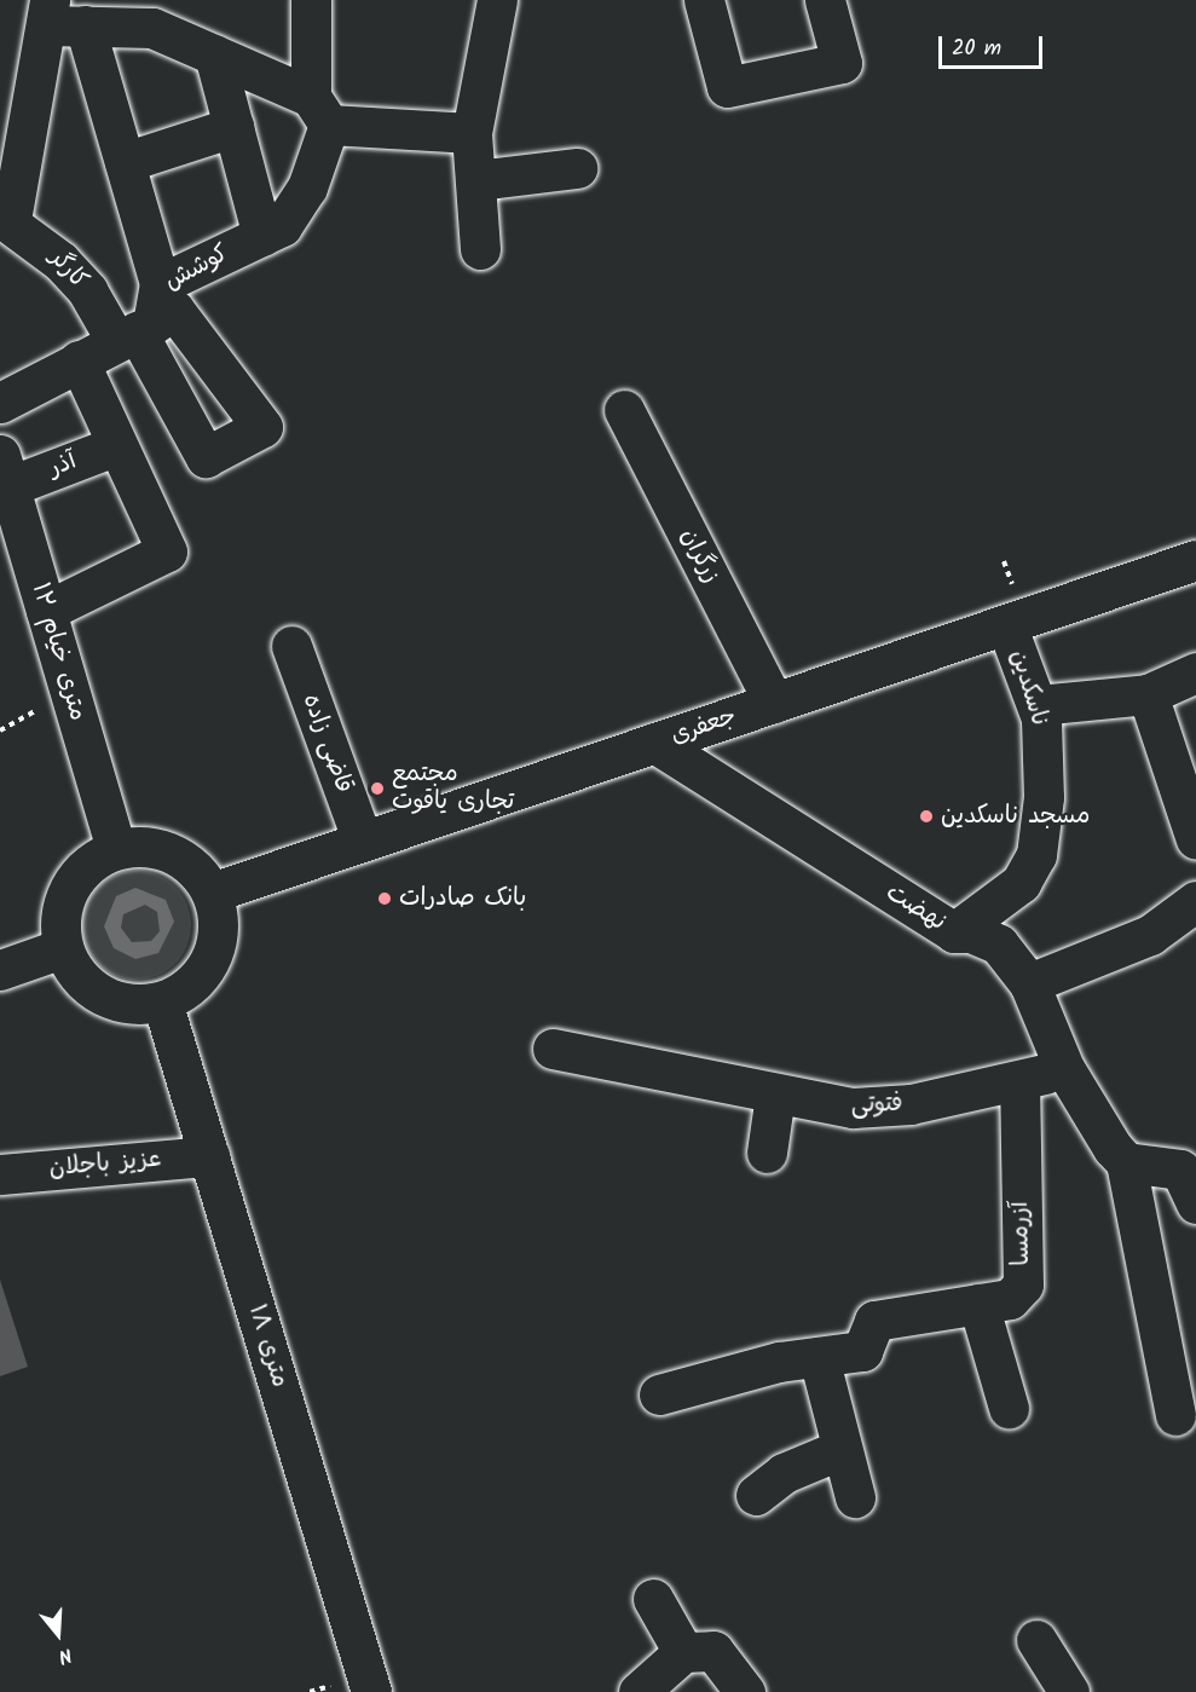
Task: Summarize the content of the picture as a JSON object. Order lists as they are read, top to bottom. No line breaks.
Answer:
{"streets":{"street":["کوشش","کارگر","آذر","زرگران","۱۲ متری خیام","ناسکدین","جعفری","قاضی زاده","نهضت","فتوتی","عزیز باجلان","آزرمسا","۱۸ متری"]},"crossings":[["کوشش","کارگر"],["آذر","۱۲ متری خیام"],["زرگران","جعفری"],["۱۲ متری خیام","جعفری"],["۱۲ متری خیام","۱۸ متری"],["ناسکدین","جعفری"],["ناسکدین","نهضت"],["جعفری","قاضی زاده"],["جعفری","نهضت"],["جعفری","۱۸ متری"],["نهضت","فتوتی"],["فتوتی","آزرمسا"],["عزیز باجلان","۱۸ متری"]],"places":["مجتمع تجاری یاقوت","مسجد ناسکدین","بانک صادرات"],"scale_bar":"20 m","north":"bottom"}
